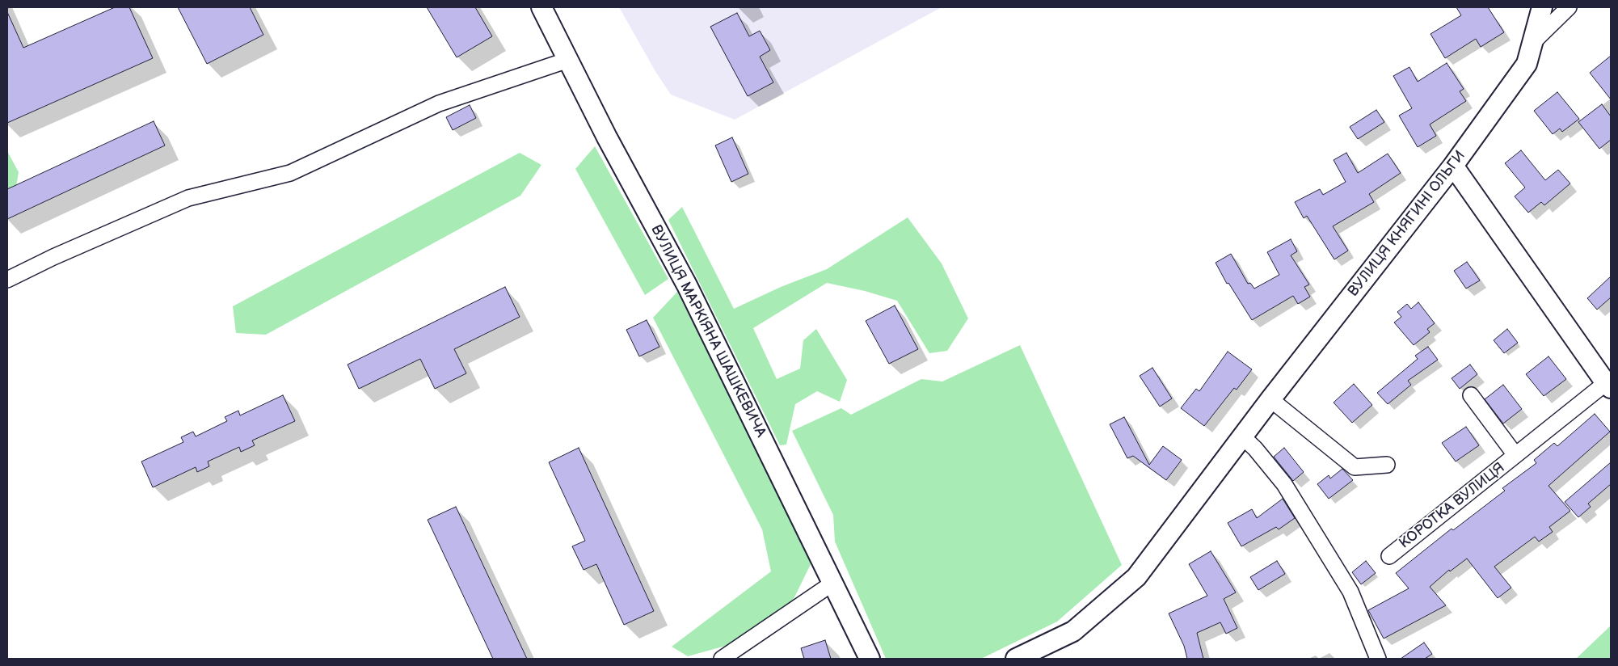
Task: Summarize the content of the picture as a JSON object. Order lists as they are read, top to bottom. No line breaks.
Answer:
{"streets":{"street":["ВУЛИЦЯ КНЯГИНІ ОЛЬГИ","ВУЛИЦЯ МАРКІЯНА ШАШКЕВИЧА","КОРОТКА ВУЛИЦЯ"]}}
